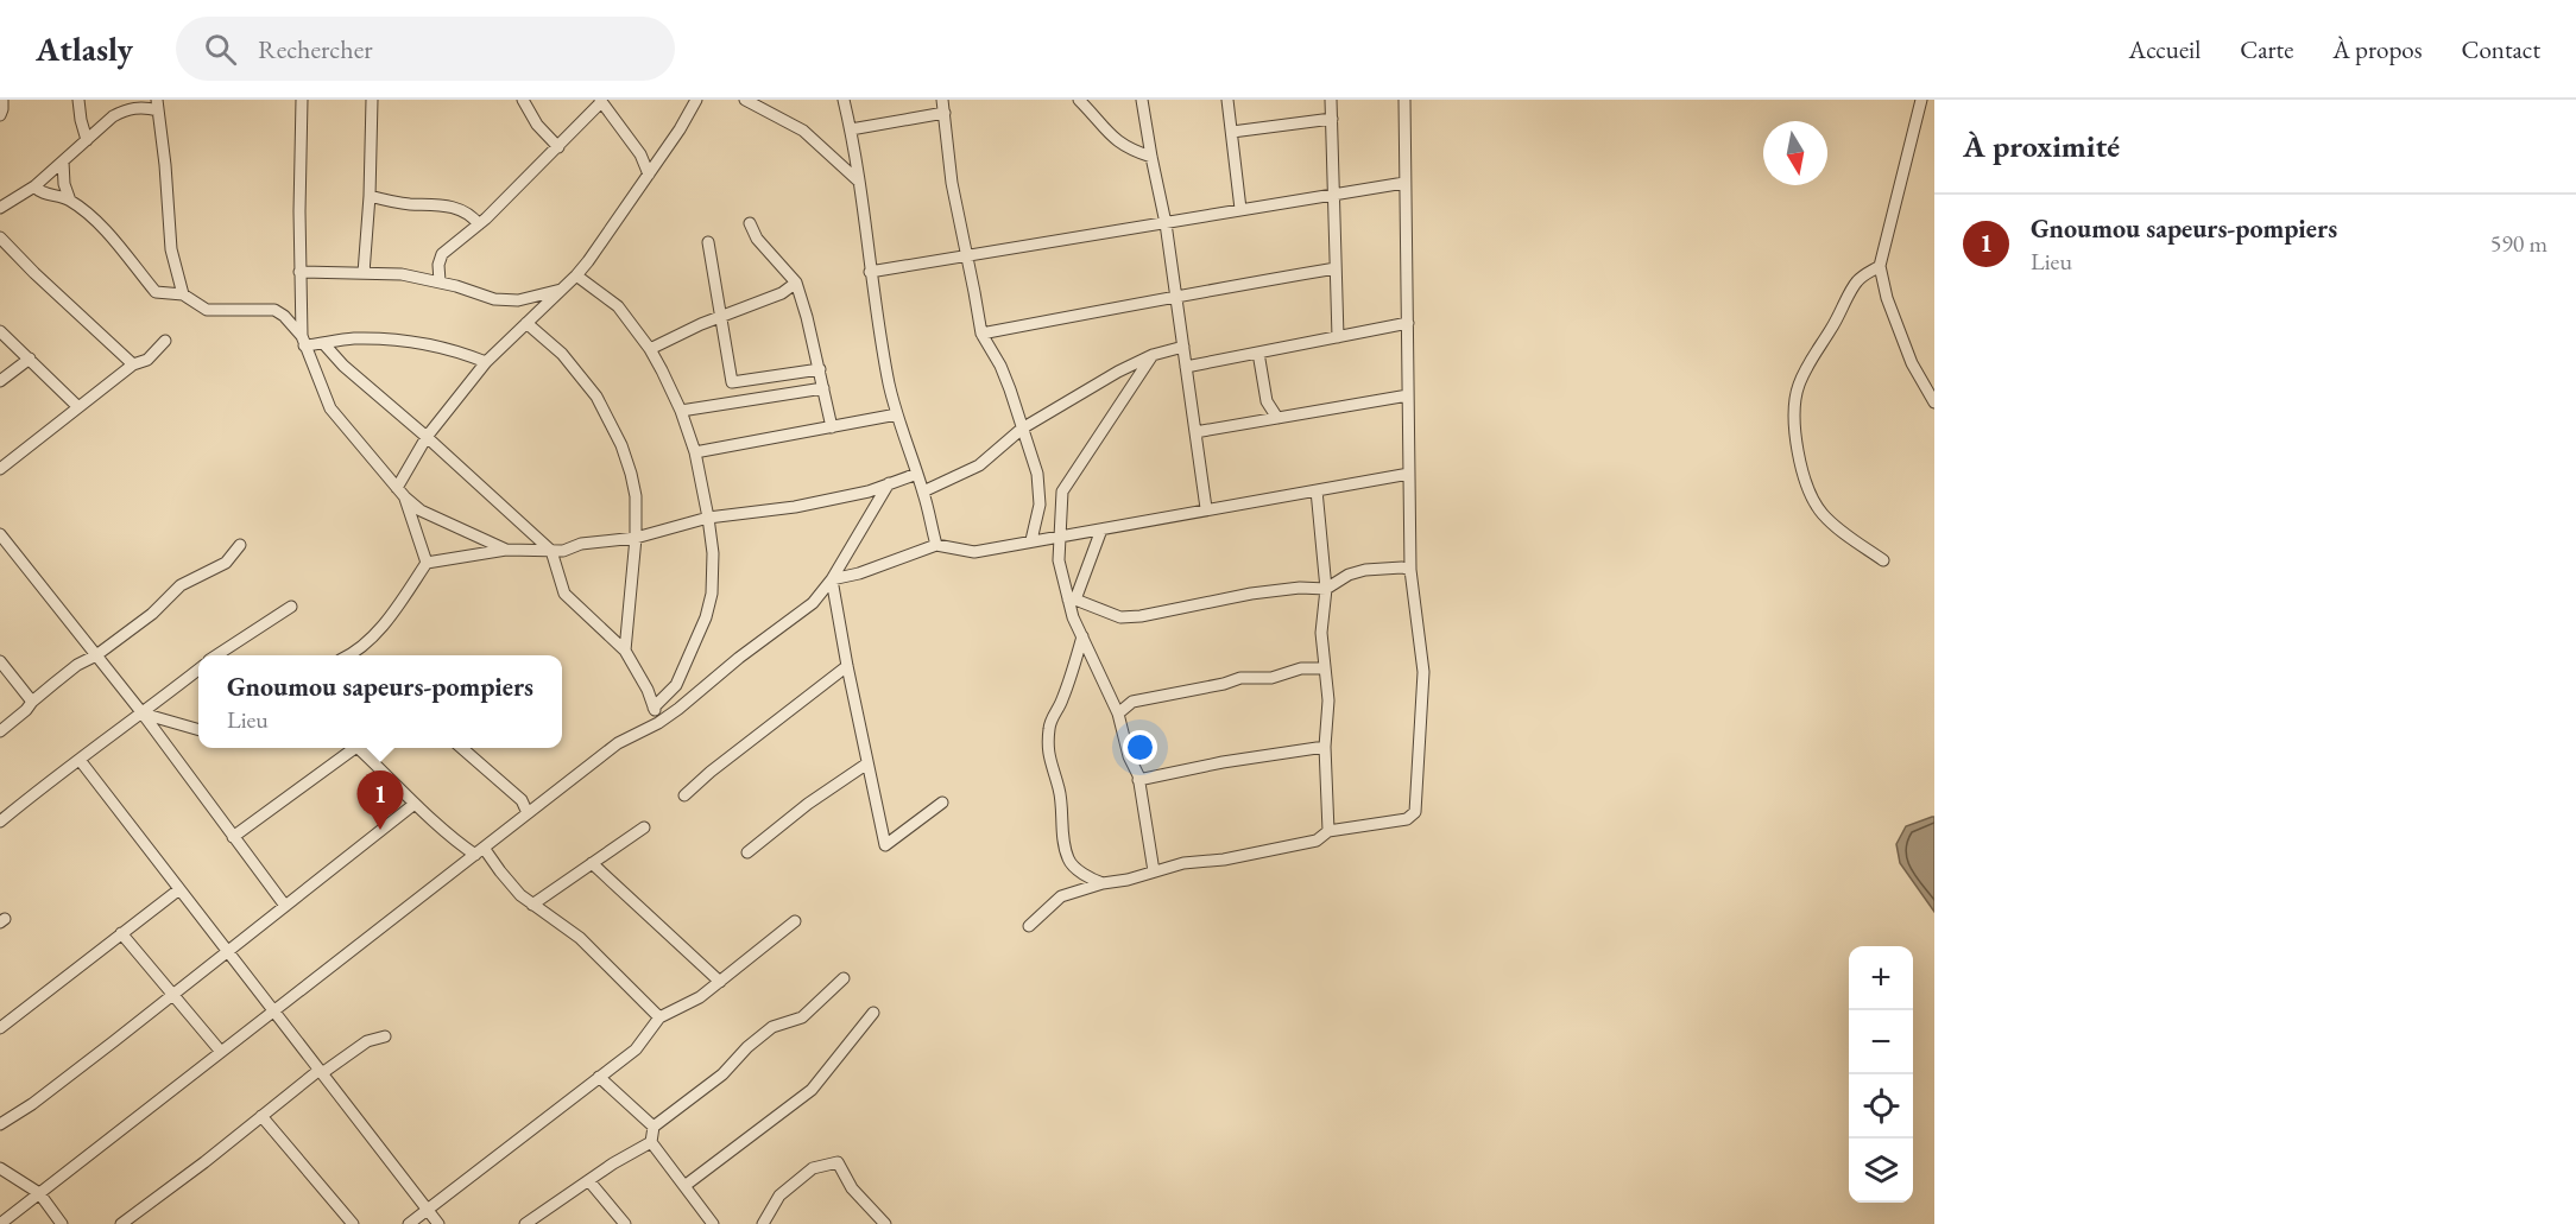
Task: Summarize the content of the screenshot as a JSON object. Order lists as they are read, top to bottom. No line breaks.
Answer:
{"north":"bottom","page":{"header":"Atlasly","search":"Rechercher","nav":["Accueil","Carte","À propos","Contact"],"heading":"À proximité","list":[{"mark":"1","name":"Gnoumou sapeurs-pompiers","note":"Lieu","value":"590 m"}],"popup":["Gnoumou sapeurs-pompiers","Lieu"],"pins":"1","map_buttons":["+","−"]}}
